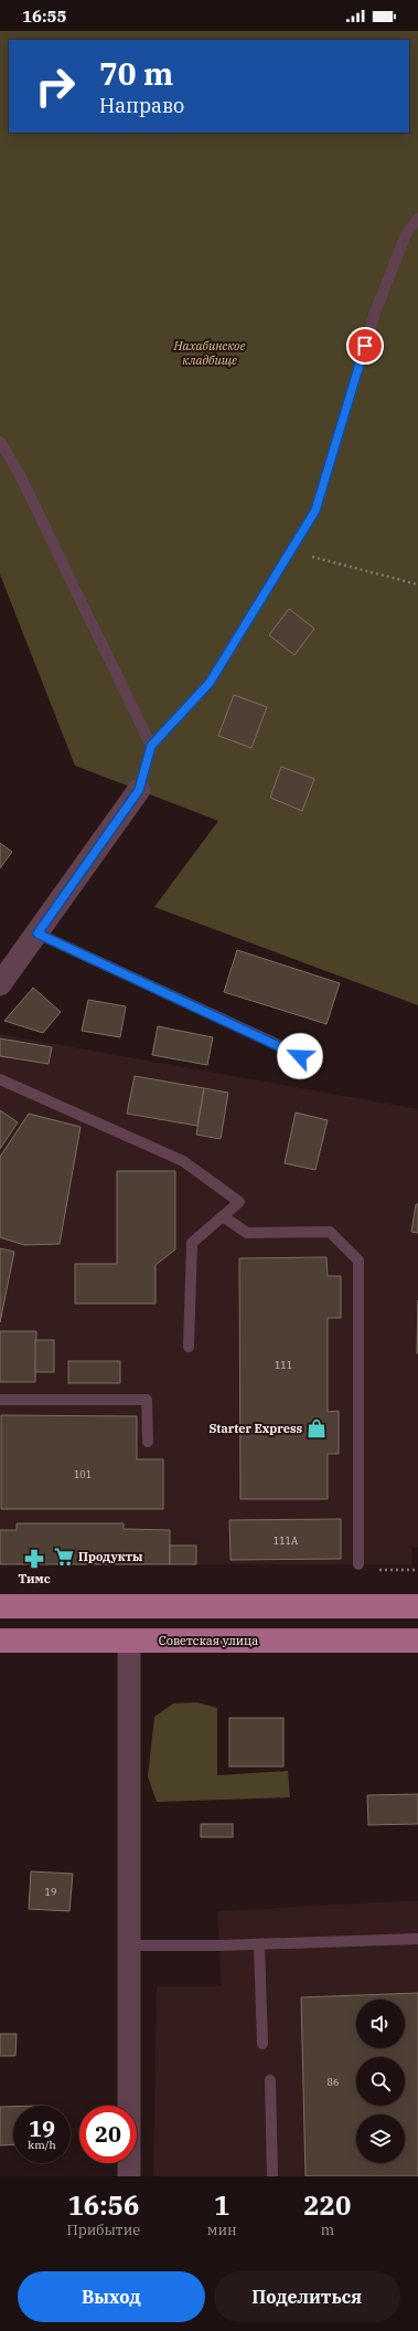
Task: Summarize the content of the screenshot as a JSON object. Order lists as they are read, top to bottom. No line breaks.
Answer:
{"streets":{"main road":["Советская улица"]},"parks":["Нахабинское кладбище"],"places":{"shop":["Starter Express"],"supermarket":["Продукты"],"pharmacy":["Тимс"]},"house_numbers":["111","101","111А","19","86"],"page":{"status":"16:55","turn":["70 m","Направо"],"speed":"19 km/h","limit":"20","eta":["16:56","Прибытие","1","мин","220","m"],"buttons":["Выход","Поделиться"]}}
